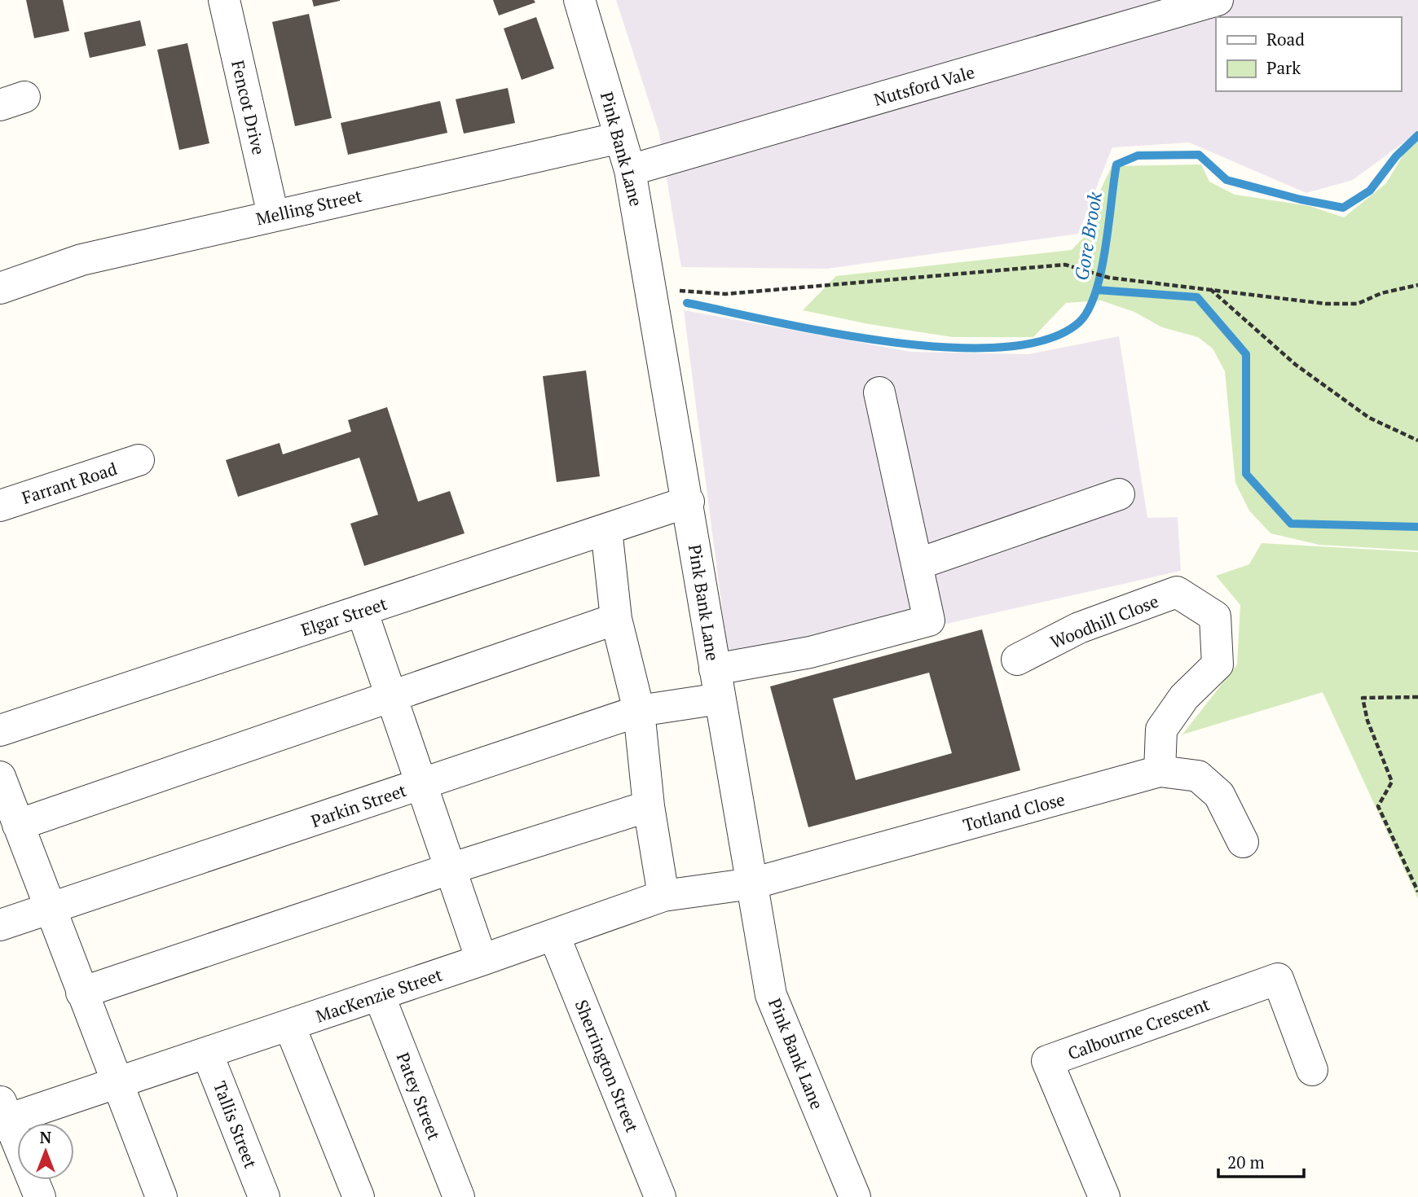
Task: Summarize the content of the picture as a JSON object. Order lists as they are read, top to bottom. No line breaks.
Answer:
{"streets":{"street":["Nutsford Vale","Fencot Drive","Pink Bank Lane","Melling Street","Farrant Road","Elgar Street","Woodhill Close","Parkin Street","Totland Close","MacKenzie Street","Calbourne Crescent","Sherrington Street","Patey Street","Tallis Street"]},"crossings":[["Nutsford Vale","Pink Bank Lane"],["Fencot Drive","Melling Street"],["Pink Bank Lane","Melling Street"],["Pink Bank Lane","Elgar Street"],["Pink Bank Lane","Parkin Street"],["Pink Bank Lane","Totland Close"],["Pink Bank Lane","MacKenzie Street"],["Woodhill Close","Totland Close"],["Totland Close","MacKenzie Street"],["MacKenzie Street","Sherrington Street"],["MacKenzie Street","Patey Street"],["MacKenzie Street","Tallis Street"]],"water":["Gore Brook"],"legend":["Road","Park"],"scale_bar":"20 m","north":"top"}
